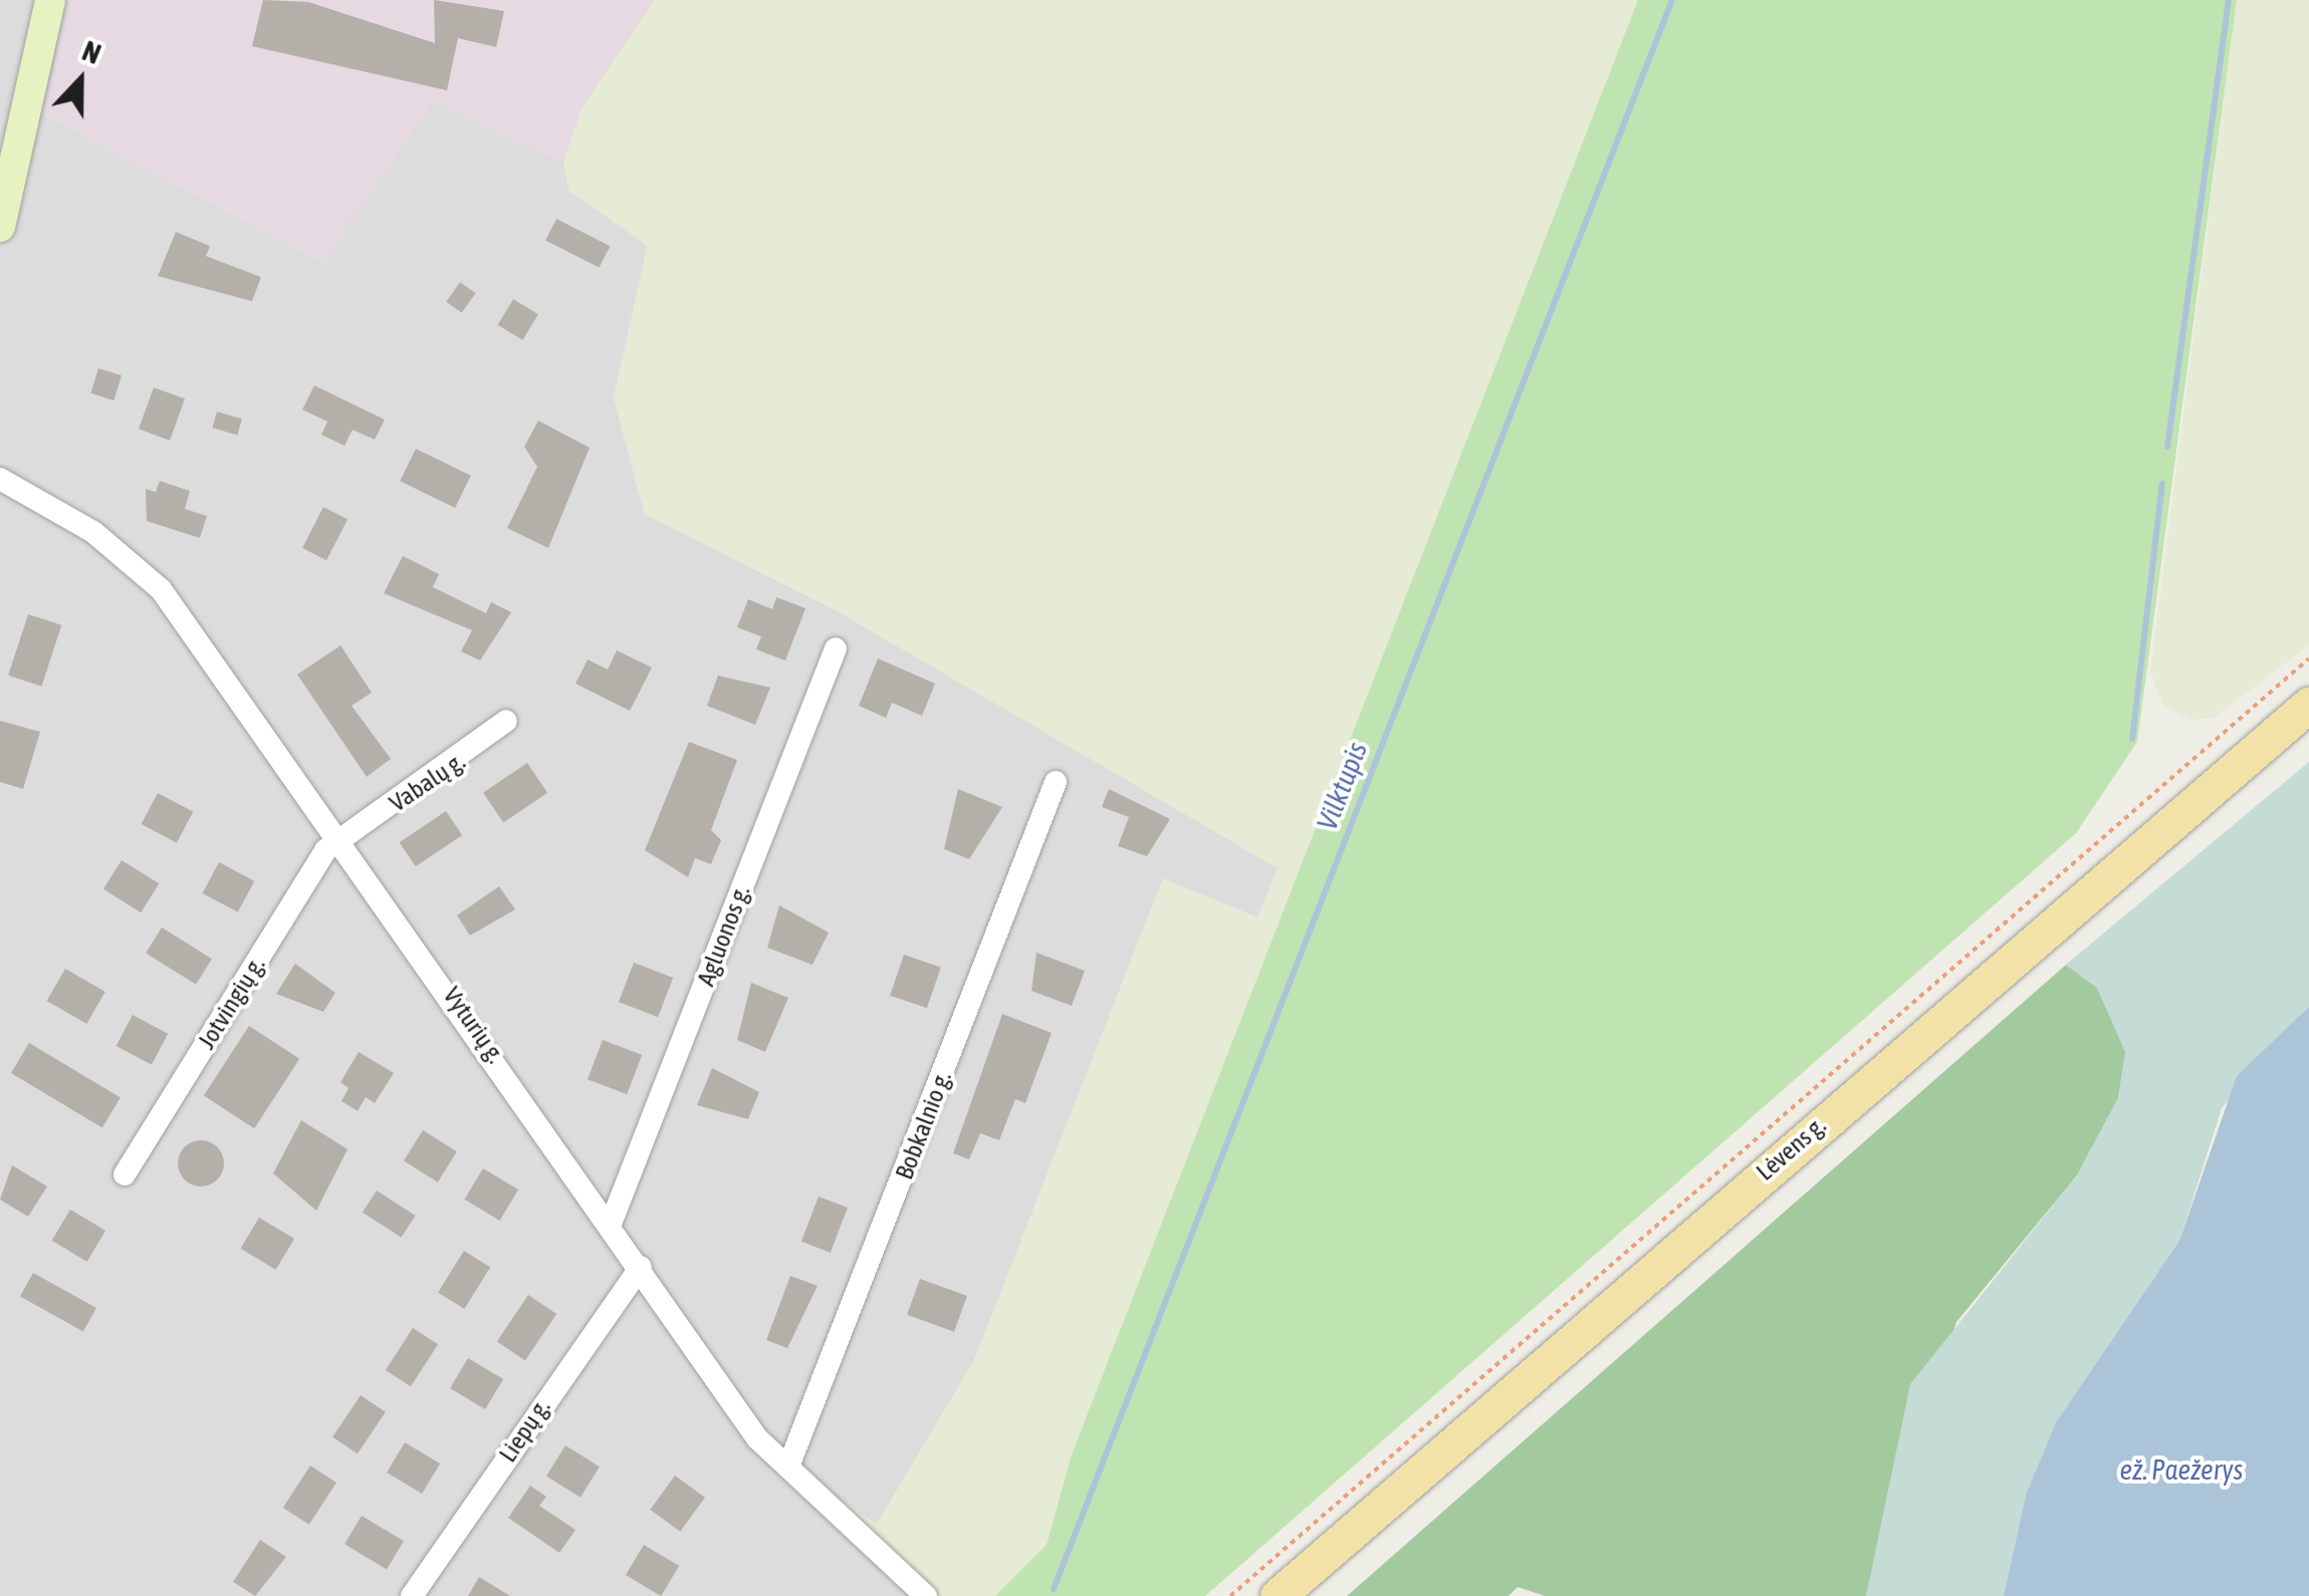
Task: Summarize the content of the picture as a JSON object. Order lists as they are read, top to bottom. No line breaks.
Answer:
{"streets":{"main road":["Lėvens g."],"street":["Vabalų g.","Agluonos g.","Jotvingių g.","Vyturių g.","Bobkalnio g.","Liepų g."]},"crossings":[["Vabalų g.","Jotvingių g."],["Vabalų g.","Vyturių g."],["Agluonos g.","Vyturių g."],["Jotvingių g.","Vyturių g."],["Vyturių g.","Bobkalnio g."],["Vyturių g.","Liepų g."]],"water":["Vilktupis","ež. Paežerys"],"north":"top"}
